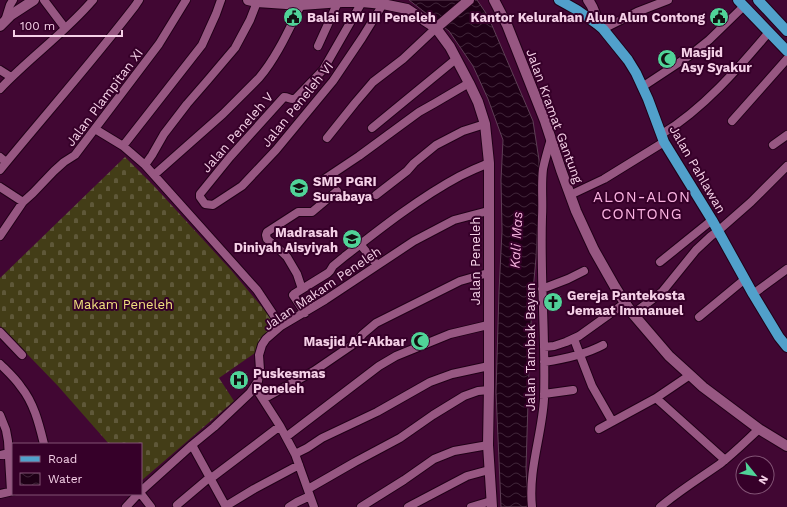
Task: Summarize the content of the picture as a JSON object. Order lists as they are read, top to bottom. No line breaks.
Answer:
{"streets":{"main road":["Jalan Pahlawan"],"street":["Jalan Plampitan XI","Jalan Peneleh VI","Jalan Kramat Gantung","Jalan Peneleh V","Jalan Peneleh","Jalan Makam Peneleh","Jalan Tambak Bayan"]},"crossings":[["Jalan Peneleh VI","Jalan Peneleh V"],["Jalan Kramat Gantung","Jalan Tambak Bayan"],["Jalan Peneleh","Jalan Makam Peneleh"]],"districts":["ALON-ALON CONTONG"],"water":["Kali Mas"],"parks":["Makam Peneleh"],"places":{"public building":["Balai RW III Peneleh","Kantor Kelurahan Alun Alun Contong"],"mosque":["Masjid Asy Syakur","Masjid Al-Akbar"],"school or university":["SMP PGRI Surabaya","Madrasah Diniyah Aisyiyah"],"church":["Gereja Pantekosta Jemaat Immanuel"],"hospital":["Puskesmas Peneleh"]},"legend":["Road","Water"],"scale_bar":"100 m","north":"bottom right"}
